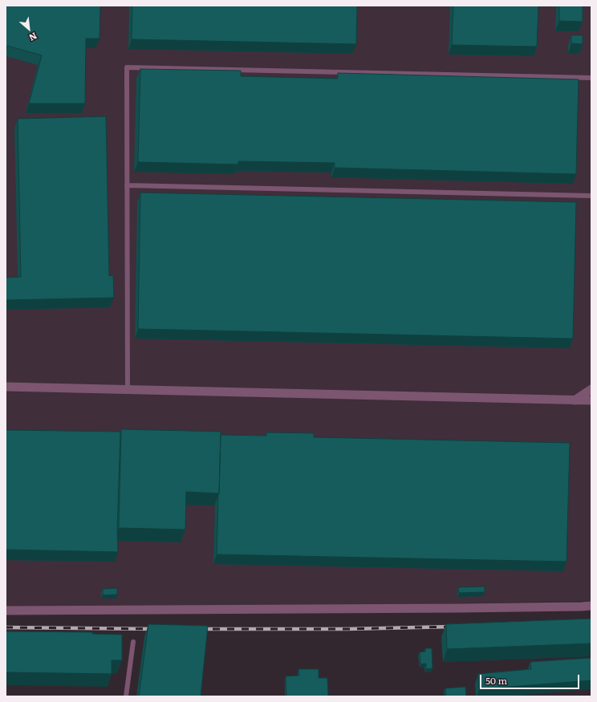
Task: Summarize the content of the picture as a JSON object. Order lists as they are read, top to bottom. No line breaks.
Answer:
{"scale_bar":"50 m","north":"bottom right"}
